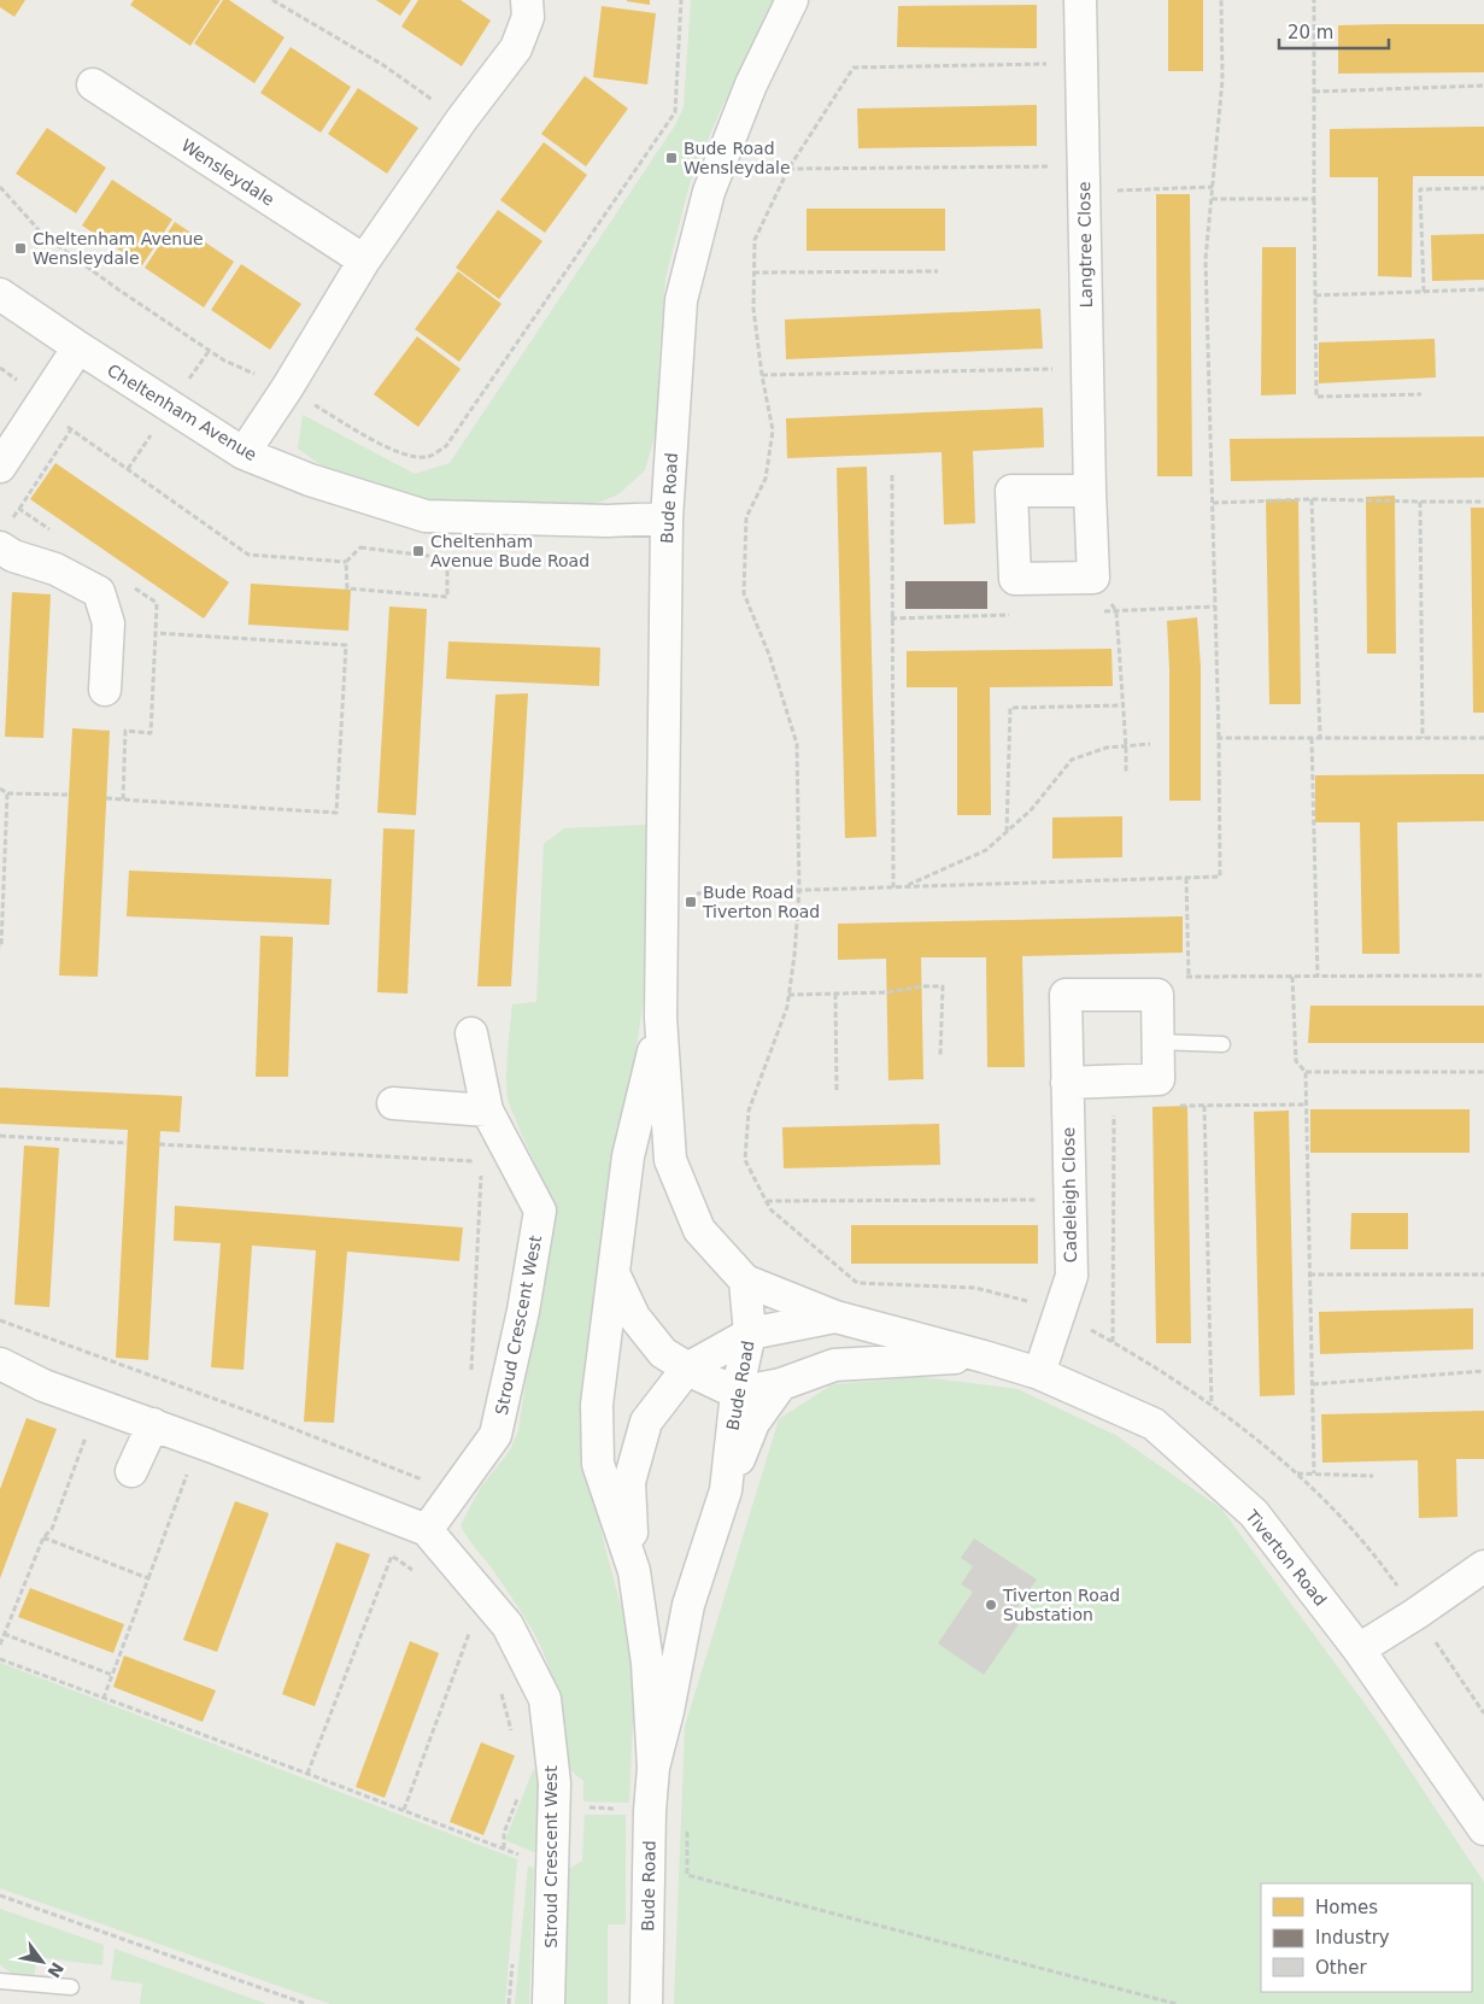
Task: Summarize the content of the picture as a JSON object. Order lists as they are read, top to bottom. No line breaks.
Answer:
{"streets":{"street":["Wensleydale","Langtree Close","Cheltenham Avenue","Bude Road","Cadeleigh Close","Stroud Crescent West","Tiverton Road"]},"crossings":[["Cheltenham Avenue","Bude Road"],["Bude Road","Tiverton Road"],["Cadeleigh Close","Tiverton Road"]],"places":{"transit":["Bude Road Wensleydale","Cheltenham Avenue Wensleydale","Cheltenham Avenue Bude Road","Bude Road Tiverton Road"],"other":["Tiverton Road Substation"]},"legend":["Homes","Industry","Other"],"scale_bar":"20 m","north":"bottom right"}
